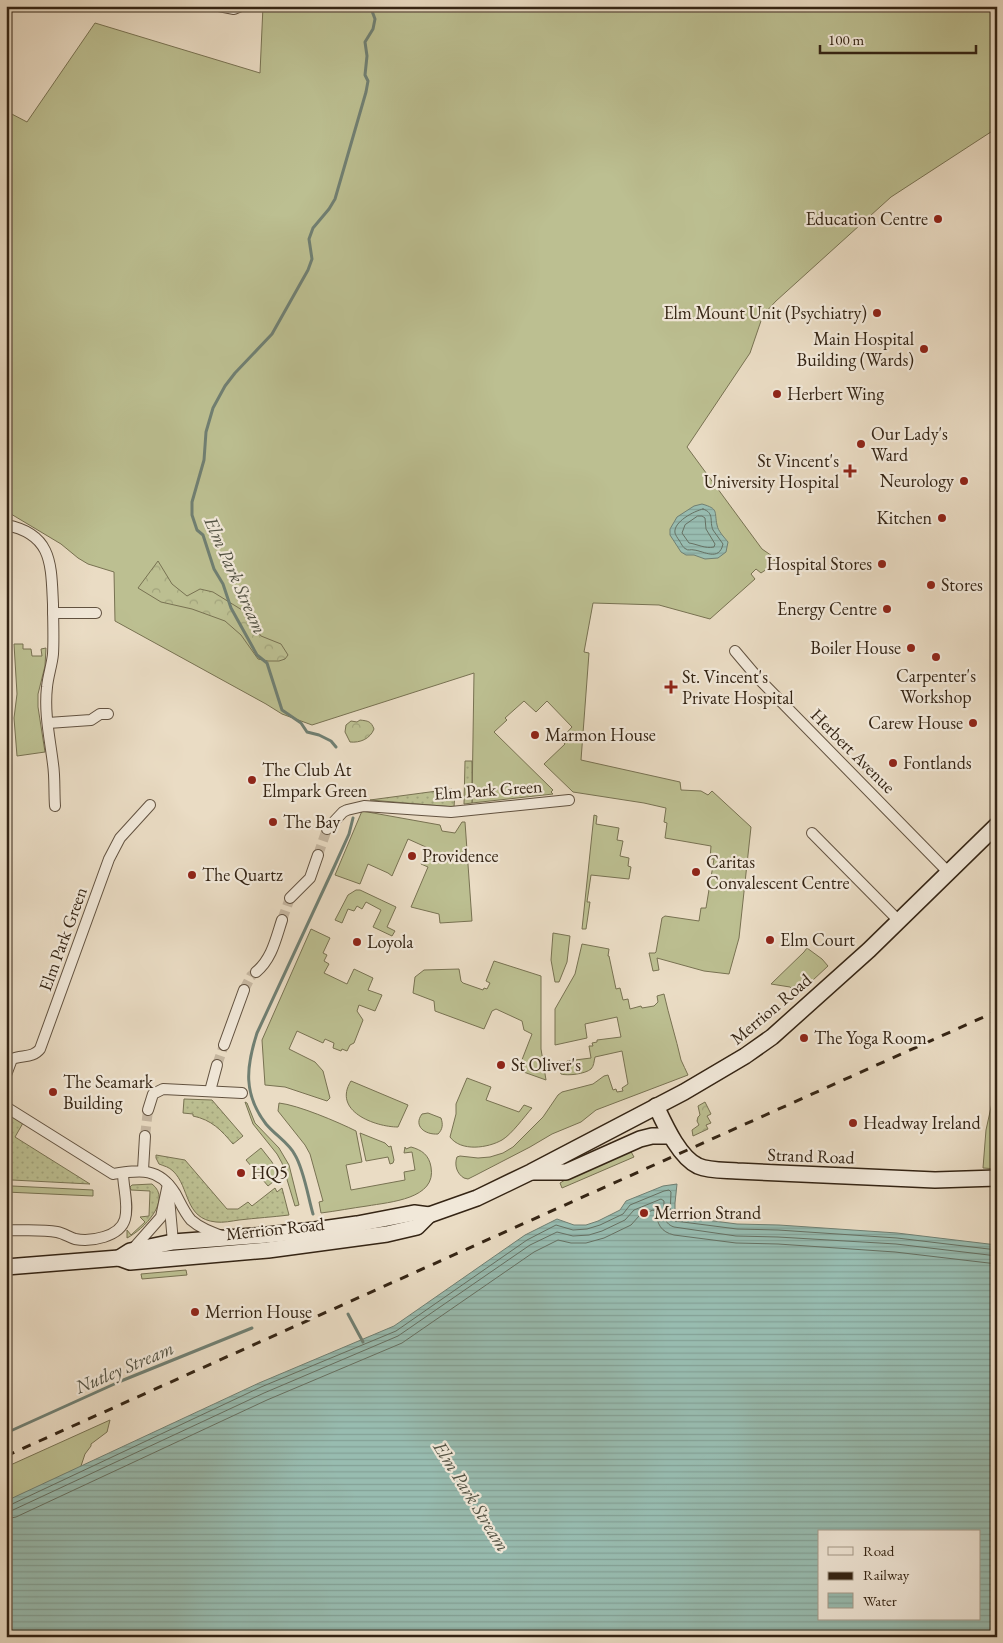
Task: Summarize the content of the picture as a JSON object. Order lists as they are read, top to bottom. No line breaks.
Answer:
{"streets":{"main road":["Merrion Road","Strand Road"],"street":["Herbert Avenue","Elm Park Green"]},"crossings":[["Herbert Avenue","Merrion Road"],["Merrion Road","Strand Road"]],"water":["Elm Park Stream","Nutley Stream"],"places":{"other":["Education Centre","Elm Mount Unit (Psychiatry)","Main Hospital Building (Wards)","Herbert Wing","Our Lady's Ward","Neurology","Kitchen","Hospital Stores","Stores","Energy Centre","Boiler House","Carpenter's Workshop","Carew House","Marmon House","Fontlands","The Club At Elmpark Green","The Bay","Providence","Caritas Convalescent Centre","The Quartz","Elm Court","Loyola","The Yoga Room","St Oliver's","The Seamark Building","Headway Ireland","HQ5","Merrion Strand","Merrion House"],"health":["St Vincent's University Hospital","St. Vincent's Private Hospital"]},"legend":["Road","Railway","Water"],"scale_bar":"100 m"}
